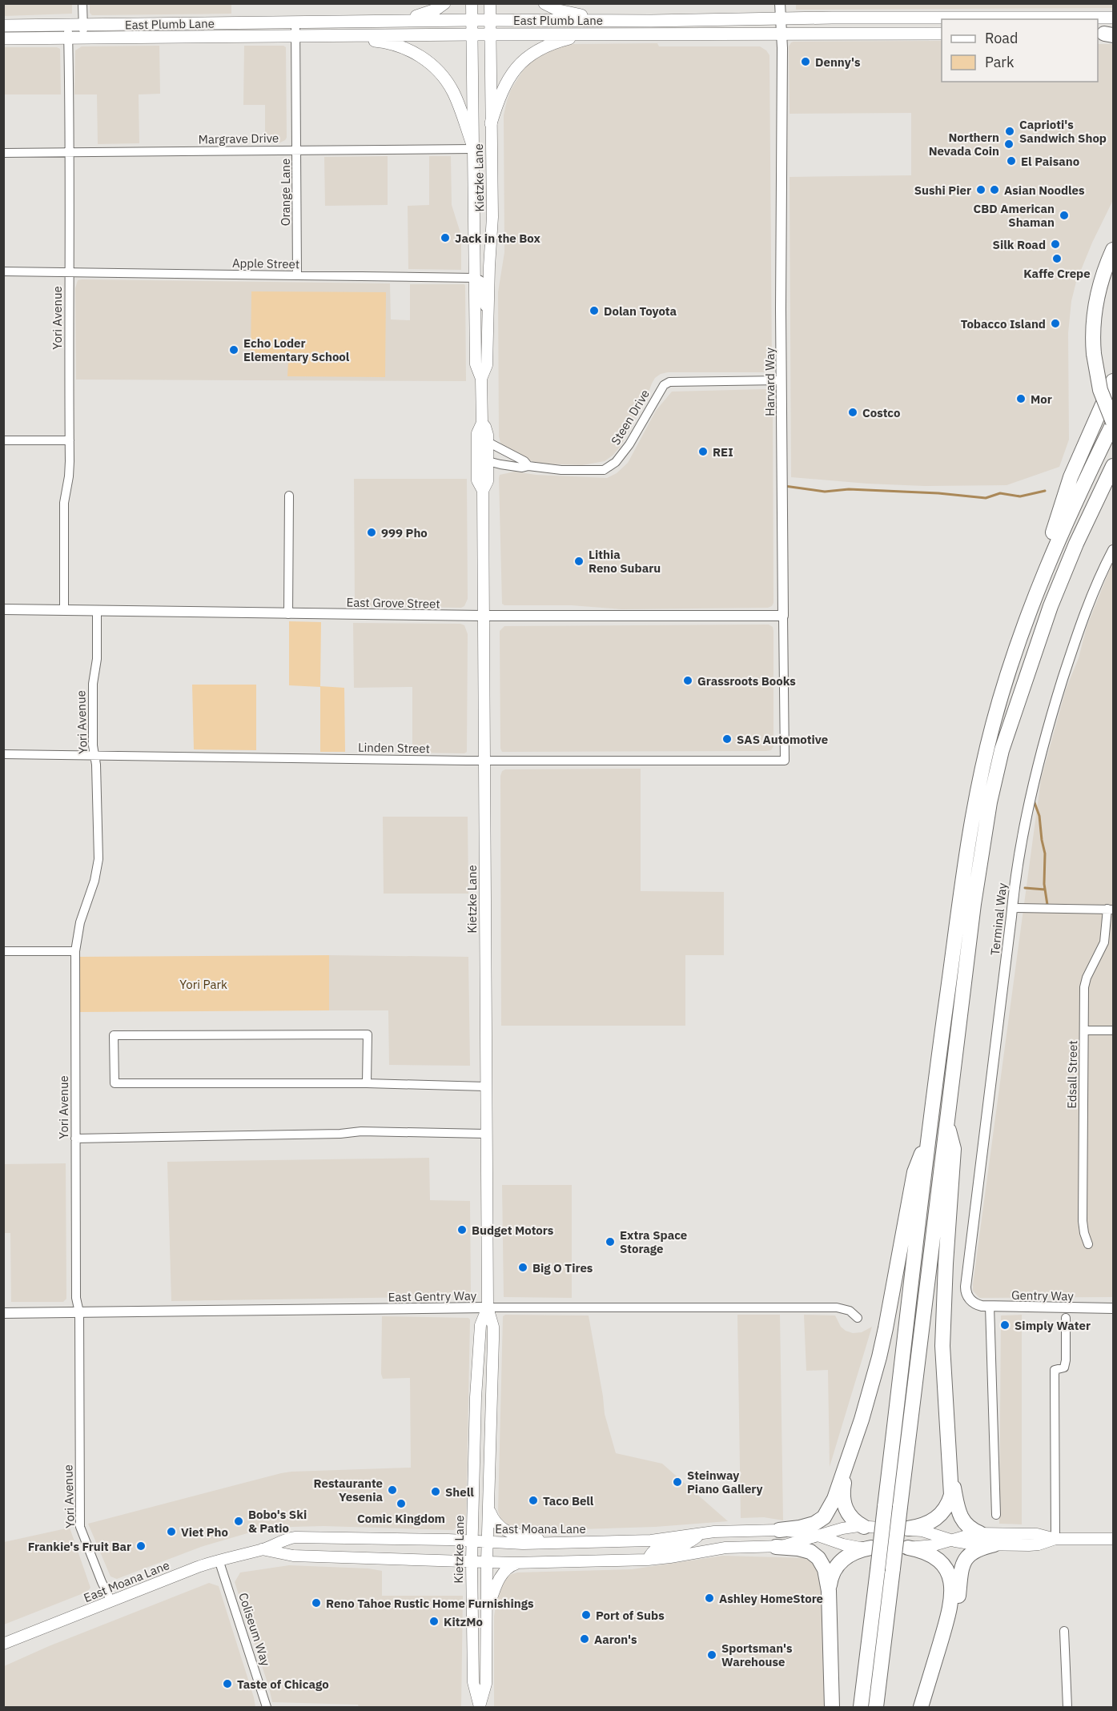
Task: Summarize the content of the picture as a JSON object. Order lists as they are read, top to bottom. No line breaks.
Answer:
{"streets":{"main road":["East Plumb Lane","Kietzke Lane","East Moana Lane"],"street":["Margrave Drive","Orange Lane","Apple Street","Yori Avenue","Harvard Way","Steen Drive","East Grove Street","Linden Street","Terminal Way","Edsall Street","Gentry Way","East Gentry Way","Coliseum Way"]},"crossings":[["East Plumb Lane","Kietzke Lane"],["East Plumb Lane","Orange Lane"],["East Plumb Lane","Yori Avenue"],["East Plumb Lane","Harvard Way"],["Margrave Drive","Kietzke Lane"],["Margrave Drive","Orange Lane"],["Margrave Drive","Yori Avenue"],["Kietzke Lane","Apple Street"],["Kietzke Lane","Steen Drive"],["Kietzke Lane","East Grove Street"],["Kietzke Lane","Linden Street"],["Kietzke Lane","East Gentry Way"],["Kietzke Lane","East Moana Lane"],["Orange Lane","Apple Street"],["Apple Street","Yori Avenue"],["Yori Avenue","East Grove Street"],["Yori Avenue","Linden Street"],["Yori Avenue","East Gentry Way"],["Yori Avenue","East Moana Lane"],["Harvard Way","Steen Drive"],["Harvard Way","East Grove Street"],["Harvard Way","Linden Street"],["Terminal Way","Gentry Way"],["East Moana Lane","Coliseum Way"]],"parks":["Yori Park"],"places":["Denny's","Caprioti's Sandwich Shop","Northern Nevada Coin","El Paisano","Sushi Pier","Asian Noodles","CBD American Shaman","Jack in the Box","Silk Road","Kaffe Crepe","Dolan Toyota","Tobacco Island","Echo Loder Elementary School","Mor","Costco","REI","999 Pho","Lithia Reno Subaru","Grassroots Books","SAS Automotive","Budget Motors","Extra Space Storage","Big O Tires","Simply Water","Steinway Piano Gallery","Restaurante Yesenia","Shell","Taco Bell","Comic Kingdom","Bobo's Ski & Patio","Viet Pho","Frankie's Fruit Bar","Ashley HomeStore","Reno Tahoe Rustic Home Furnishings","Port of Subs","KitzMo","Aaron's","Sportsman's Warehouse","Taste of Chicago"],"legend":["Road","Park"]}
